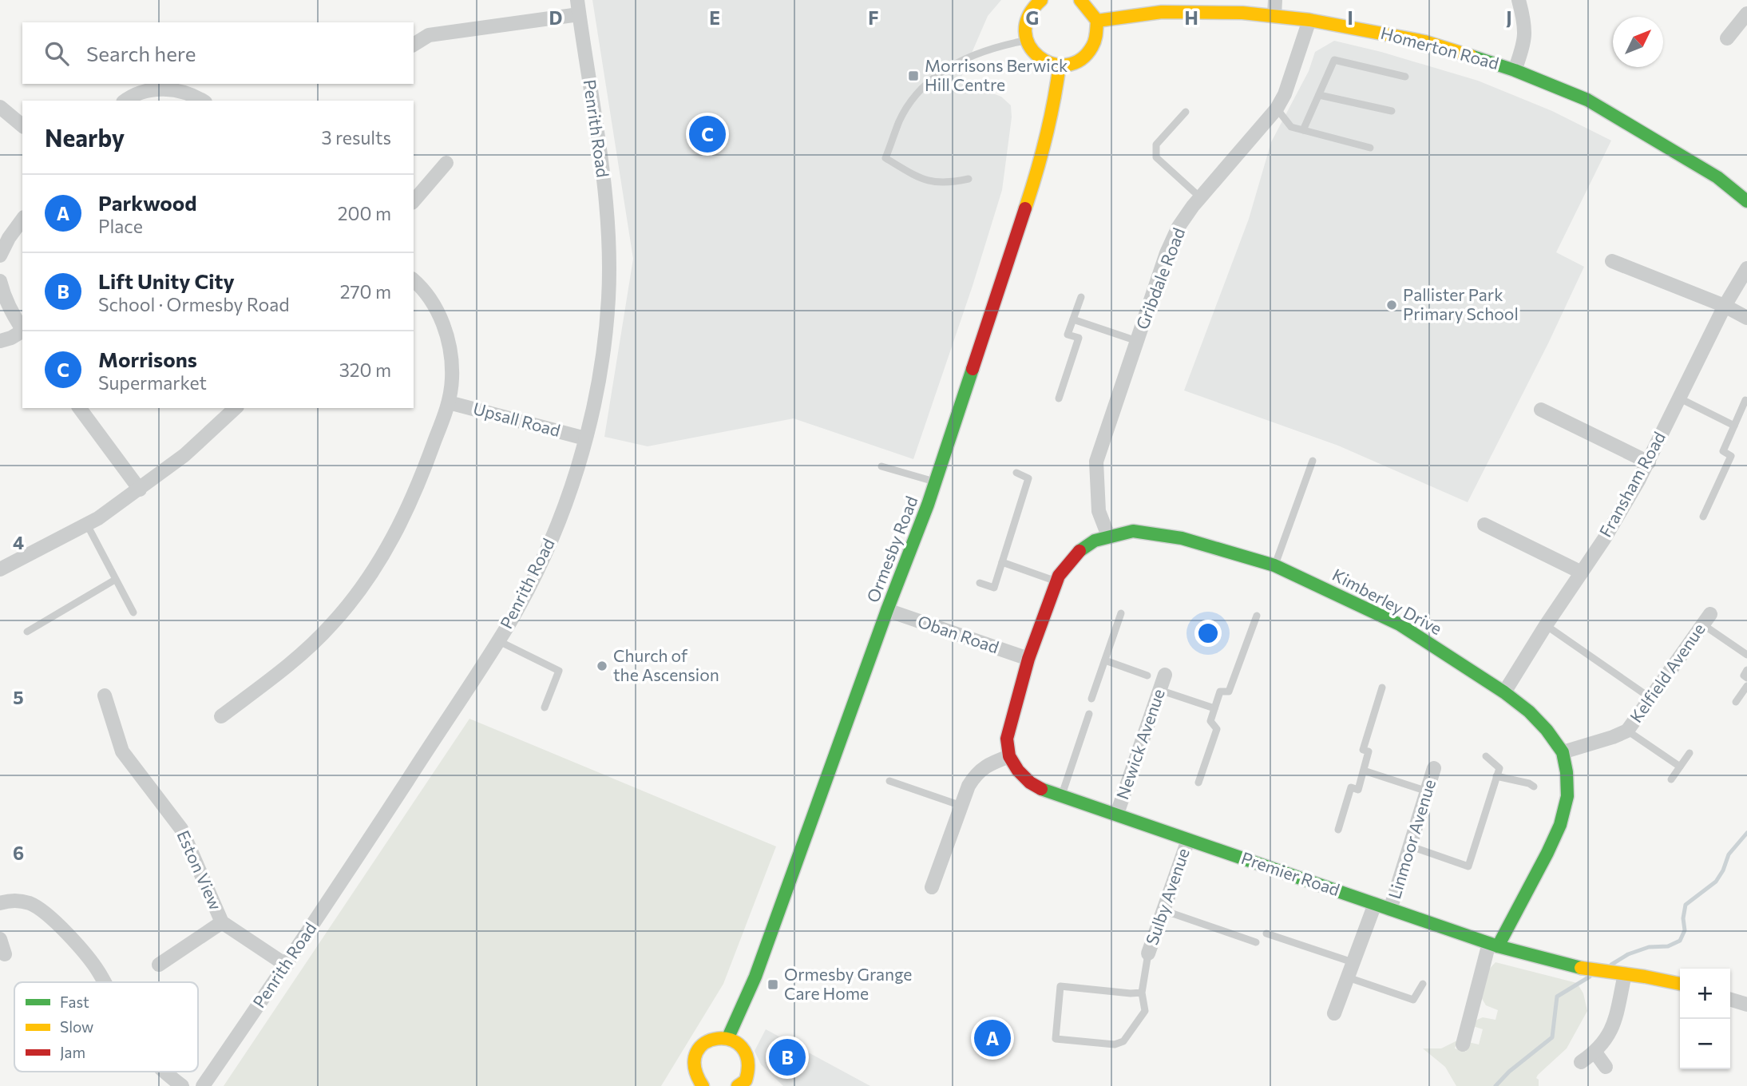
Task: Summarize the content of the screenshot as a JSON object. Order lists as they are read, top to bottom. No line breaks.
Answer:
{"streets":{"street":["Homerton Road","Penrith Road","Gribdale Road","Upsall Road","Fransham Road","Ormesby Road","Kimberley Drive","Oban Road","Kelfield Avenue","Newick Avenue","Linmoor Avenue","Eston View","Premier Road","Sulby Avenue"]},"crossings":[["Homerton Road","Gribdale Road"],["Penrith Road","Upsall Road"],["Penrith Road","Eston View"],["Gribdale Road","Kimberley Drive"],["Fransham Road","Kimberley Drive"],["Ormesby Road","Oban Road"],["Kimberley Drive","Oban Road"],["Kimberley Drive","Kelfield Avenue"],["Kimberley Drive","Premier Road"],["Newick Avenue","Premier Road"],["Linmoor Avenue","Premier Road"],["Premier Road","Sulby Avenue"]],"places":{"transit":["Morrisons Berwick Hill Centre","Ormesby Grange Care Home"],"other":["Pallister Park Primary School","Church of the Ascension"]},"legend":["Fast","Slow","Jam"],"north":"top right","page":{"search":"Search here","heading":["Nearby","3 results"],"pins":["C","A","B"],"list":[{"mark":"A","name":"Parkwood","note":"Place","value":"200 m"},{"mark":"B","name":"Lift Unity City","note":"School · Ormesby Road","value":"270 m"},{"mark":"C","name":"Morrisons","note":"Supermarket","value":"320 m"}],"map_buttons":["+","−"]},"grid":{"columns":["D","E","F","G","H","I","J"],"rows":["4","5","6"]}}
